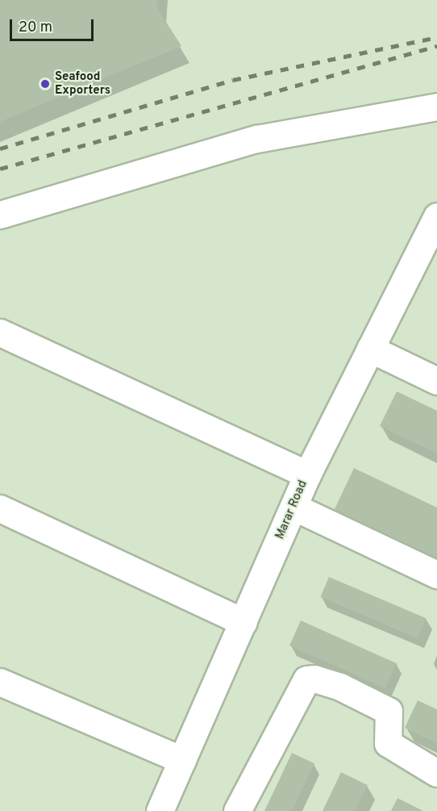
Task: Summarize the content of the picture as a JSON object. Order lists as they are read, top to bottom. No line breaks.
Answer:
{"streets":{"street":["Marar Road"]},"places":["Seafood Exporters"],"scale_bar":"20 m"}
